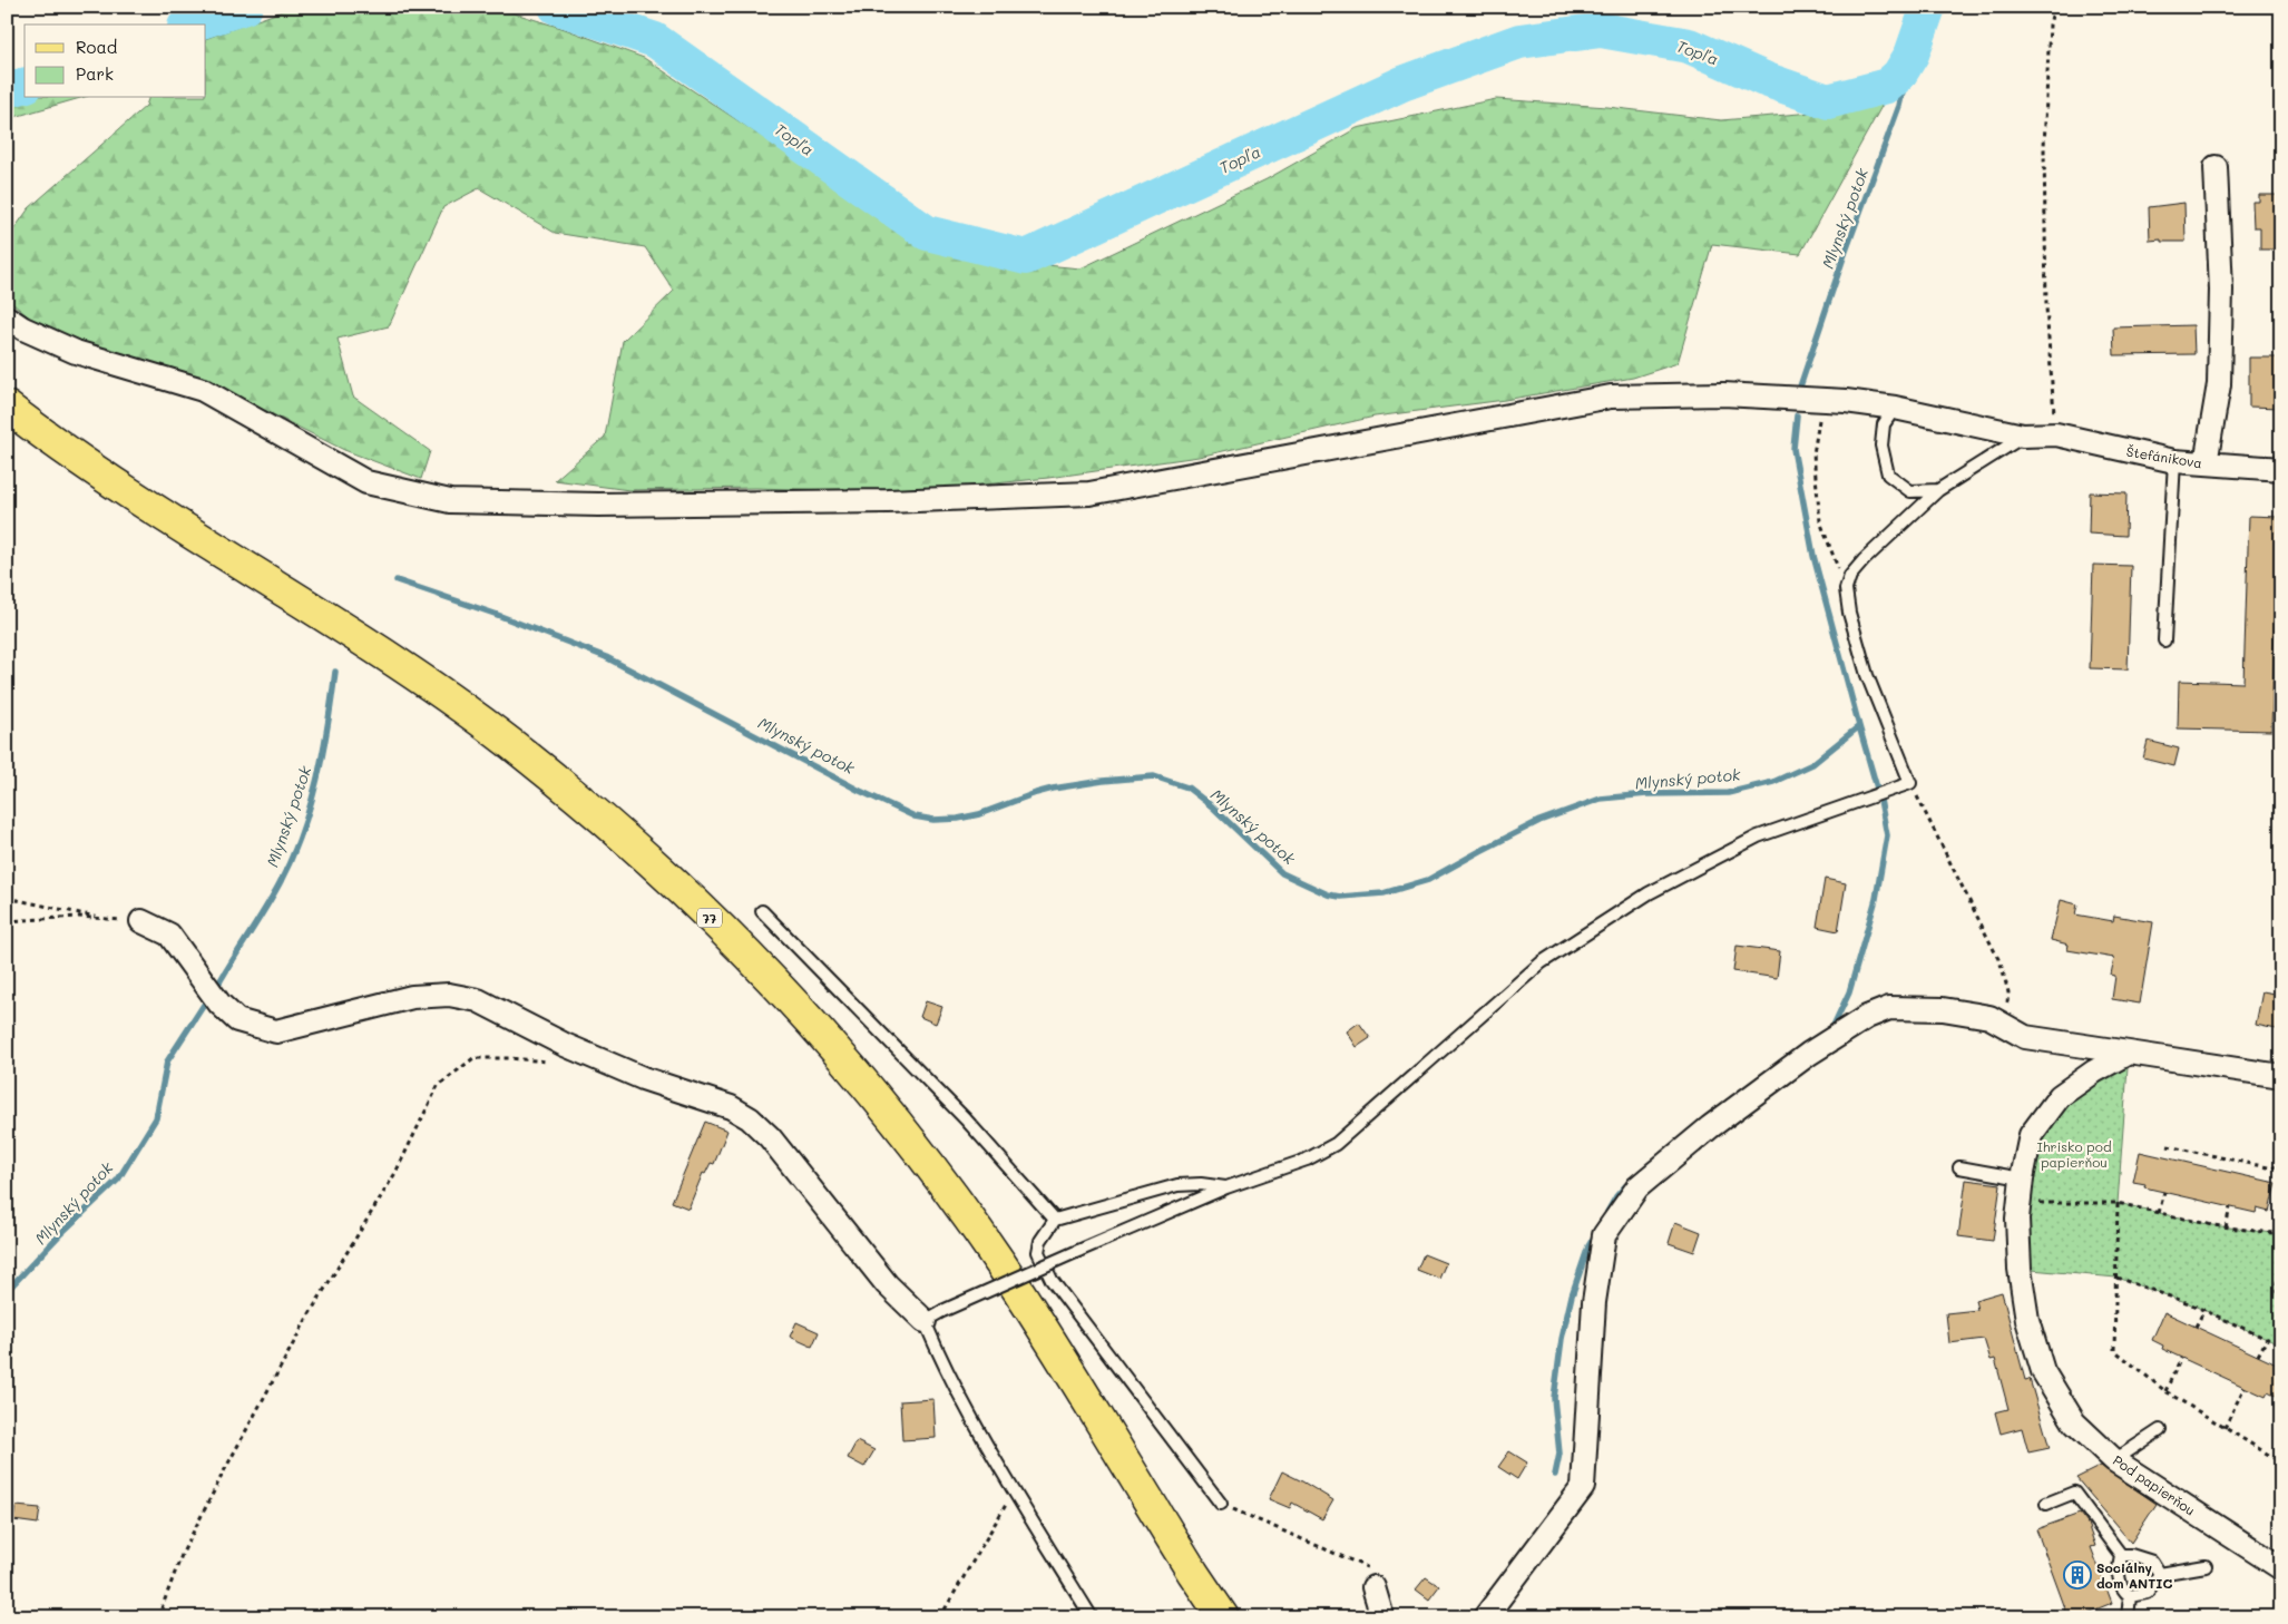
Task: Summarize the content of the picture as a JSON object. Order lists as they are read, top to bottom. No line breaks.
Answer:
{"streets":{"main road":["77"],"street":["Štefánikova","Pod papierňou"]},"water":["Topľa","Mlynský potok"],"parks":["Ihrisko pod papierňou"],"places":{"building":["Sociálny dom ANTIC"]},"legend":["Road","Park"]}
